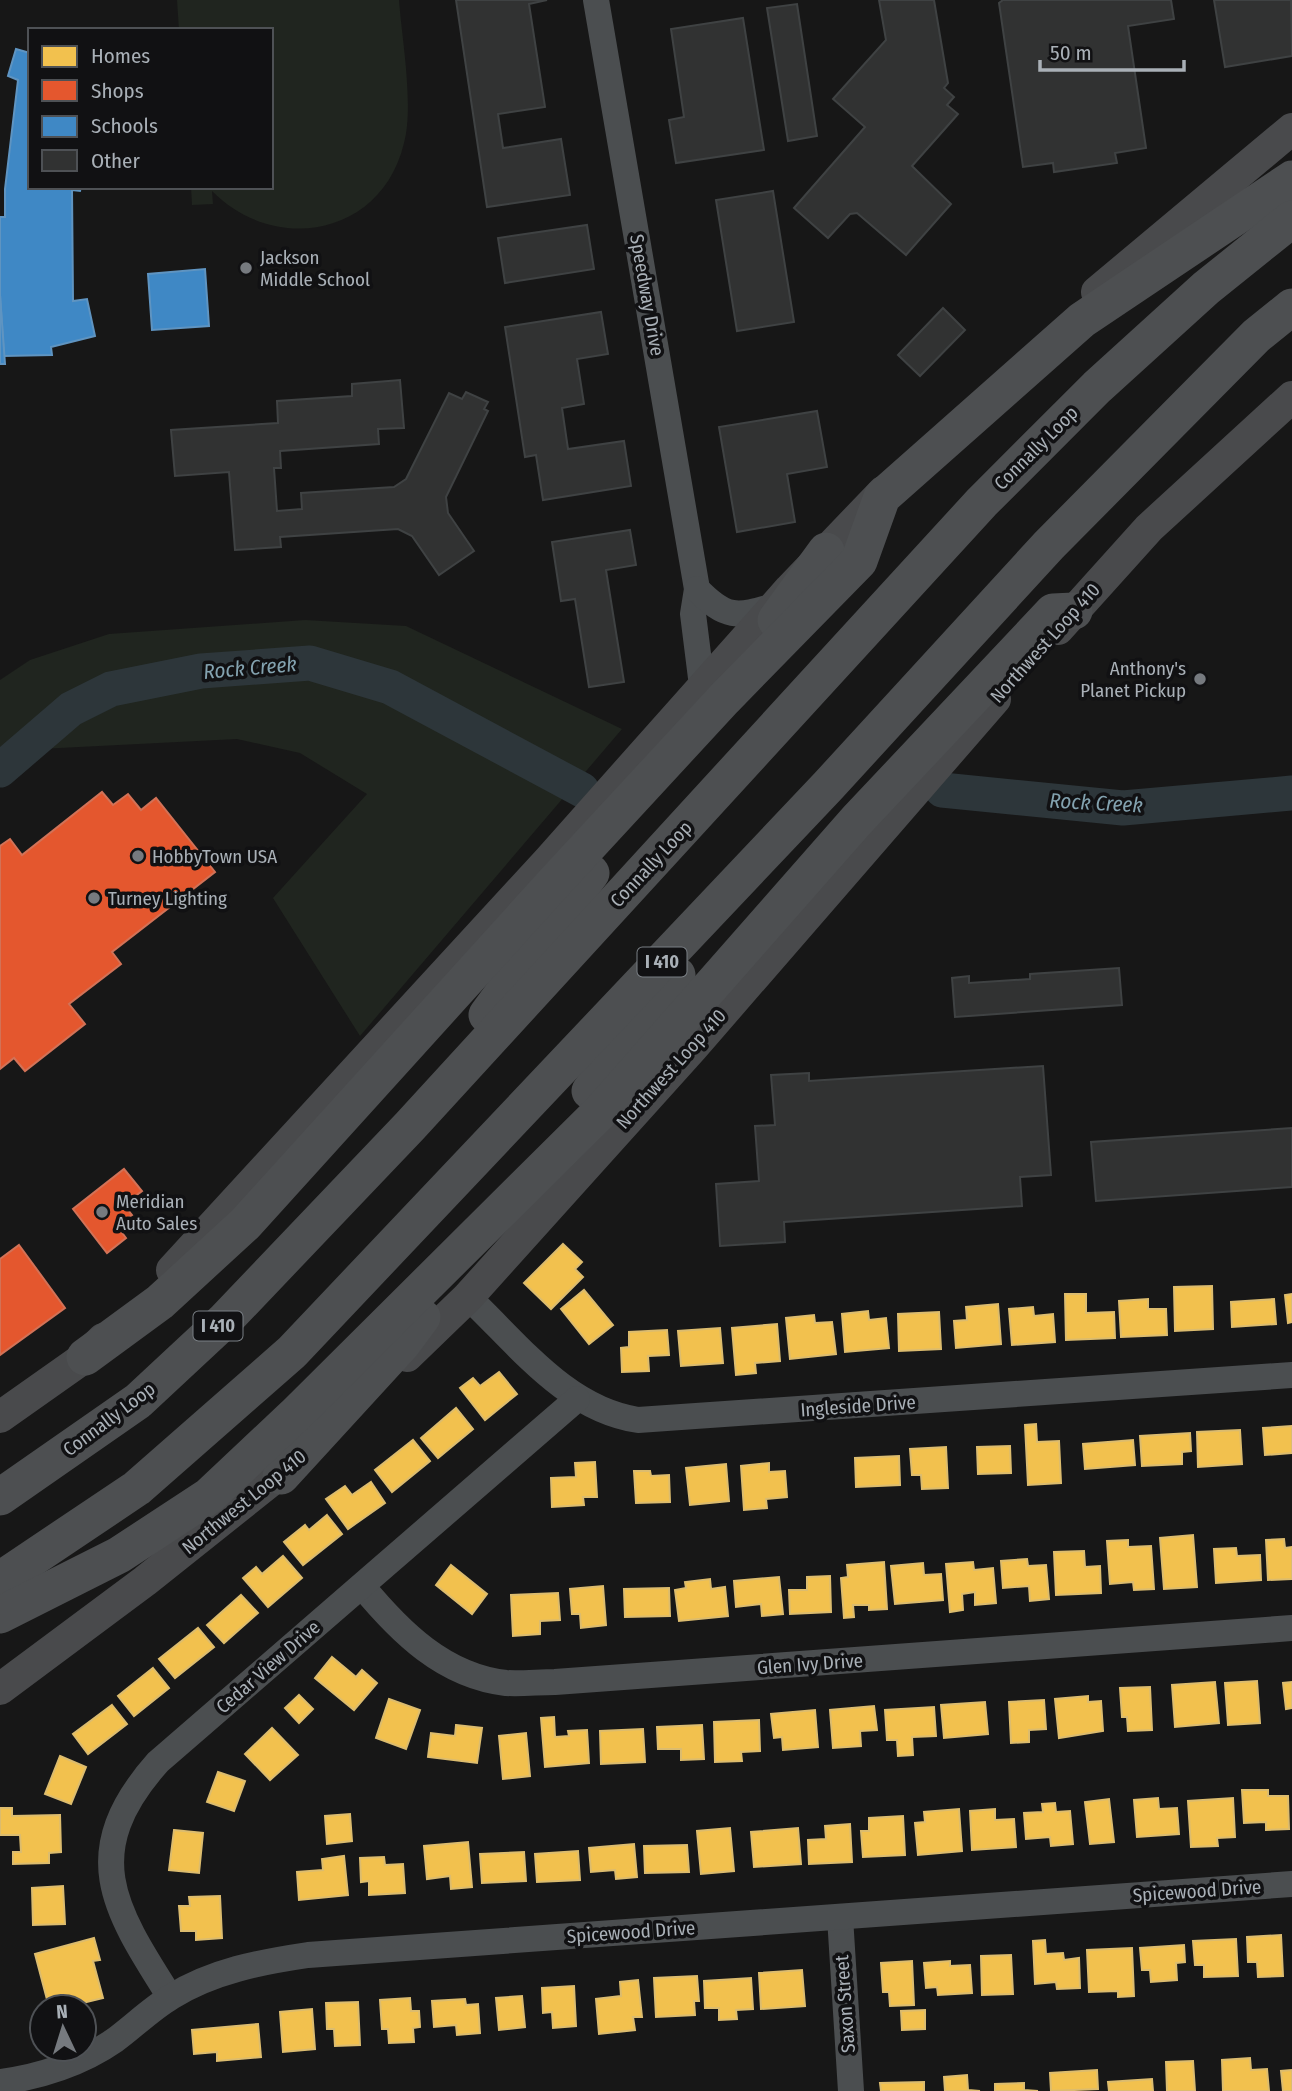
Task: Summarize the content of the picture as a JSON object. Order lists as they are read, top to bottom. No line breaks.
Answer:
{"streets":{"highway":["Connally Loop","I 410"],"main road":["Northwest Loop 410"],"street":["Speedway Drive","Ingleside Drive","Glen Ivy Drive","Cedar View Drive","Spicewood Drive","Saxon Street"]},"crossings":[["Northwest Loop 410","Ingleside Drive"],["Ingleside Drive","Cedar View Drive"],["Glen Ivy Drive","Cedar View Drive"],["Cedar View Drive","Spicewood Drive"],["Spicewood Drive","Saxon Street"]],"water":["Rock Creek"],"places":["Jackson Middle School","Anthony's Planet Pickup","HobbyTown USA","Turney Lighting","Meridian Auto Sales"],"legend":["Homes","Shops","Schools","Other"],"scale_bar":"50 m","north":"top"}
